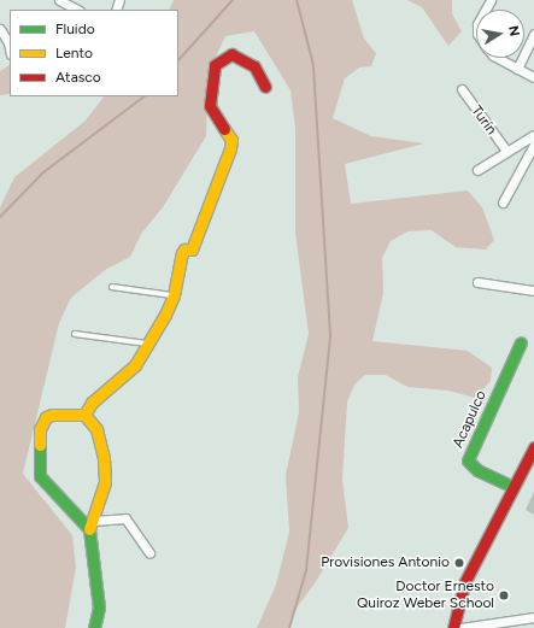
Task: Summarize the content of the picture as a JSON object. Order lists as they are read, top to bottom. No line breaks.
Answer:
{"streets":{"street":["Turín","Acapulco"]},"places":["Provisiones Antonio","Doctor Ernesto Quiroz Weber School"],"legend":["Fluido","Lento","Atasco"],"north":"right"}
